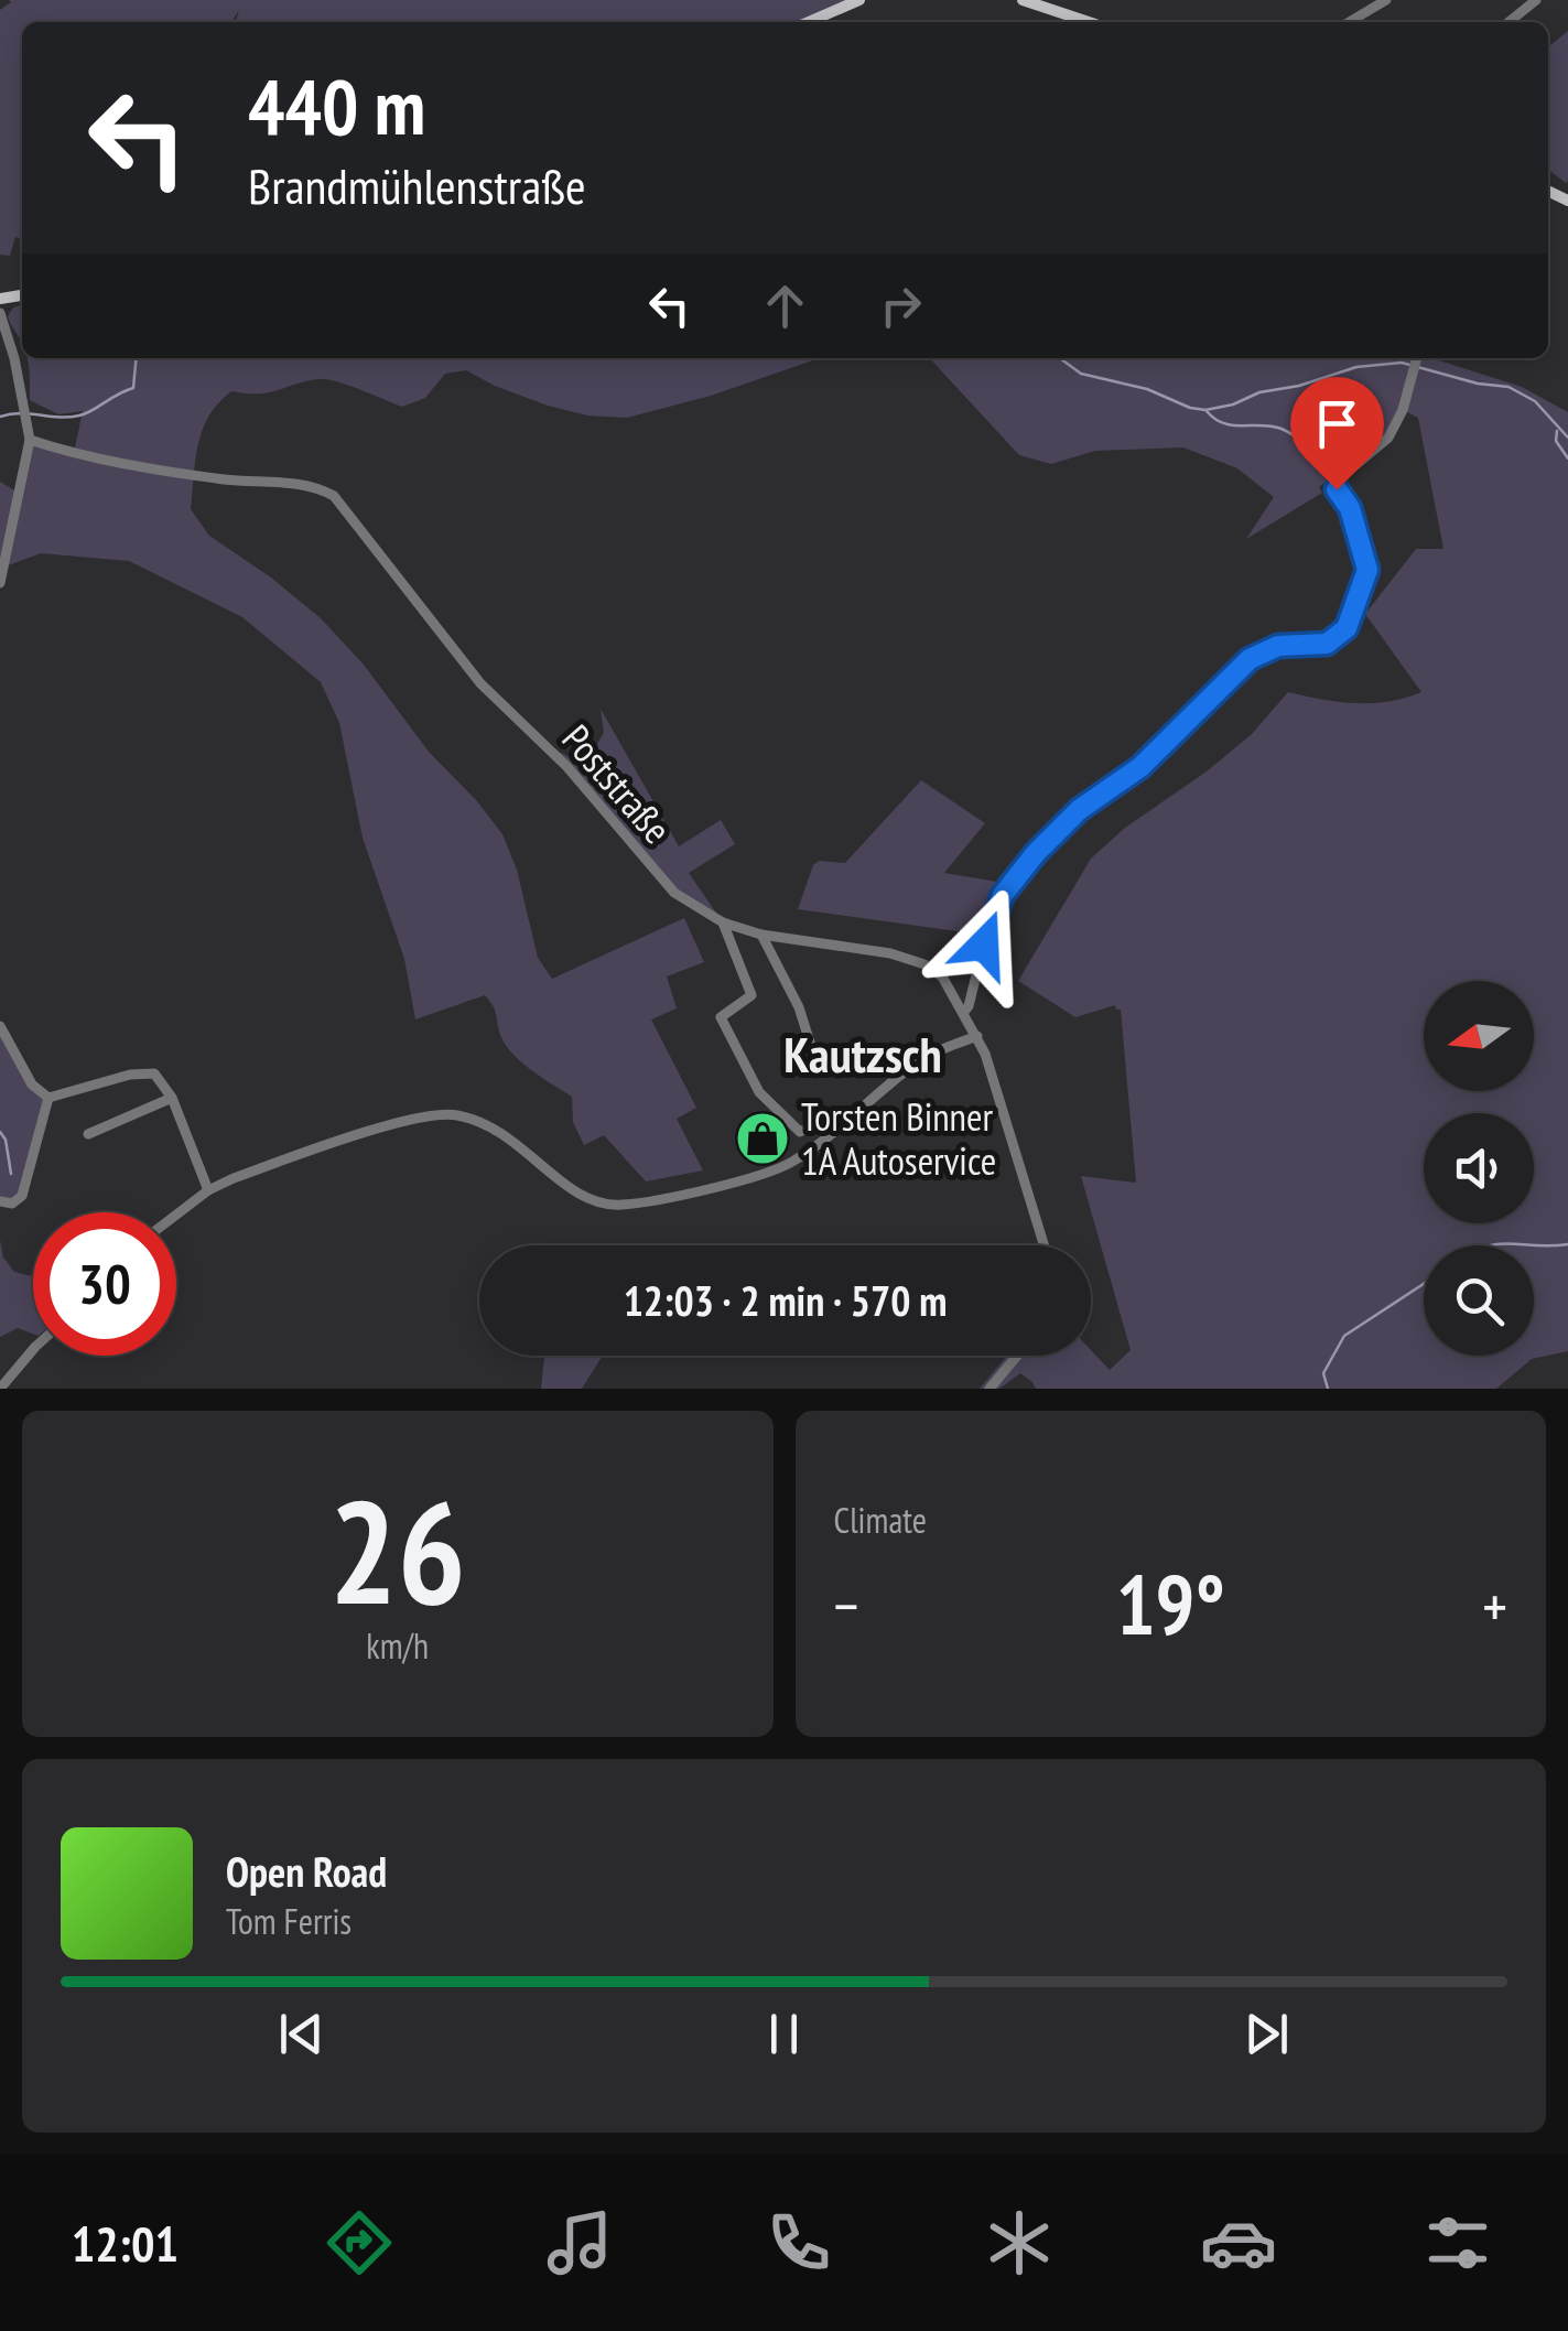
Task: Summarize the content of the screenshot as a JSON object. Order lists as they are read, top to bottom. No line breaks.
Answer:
{"streets":{"street":["Poststraße"]},"districts":["Kautzsch"],"places":{"shop":["Torsten Binner 1A Autoservice"]},"north":"left","page":{"turn":["440 m","Brandmühlenstraße"],"limit":"30","trip":"12:03 · 2 min · 570 m","tile":[["26","km/h"],"Climate"],"heat":["−","19°","+"],"song":["Open Road","Tom Ferris"],"tabs":"12:01"}}
